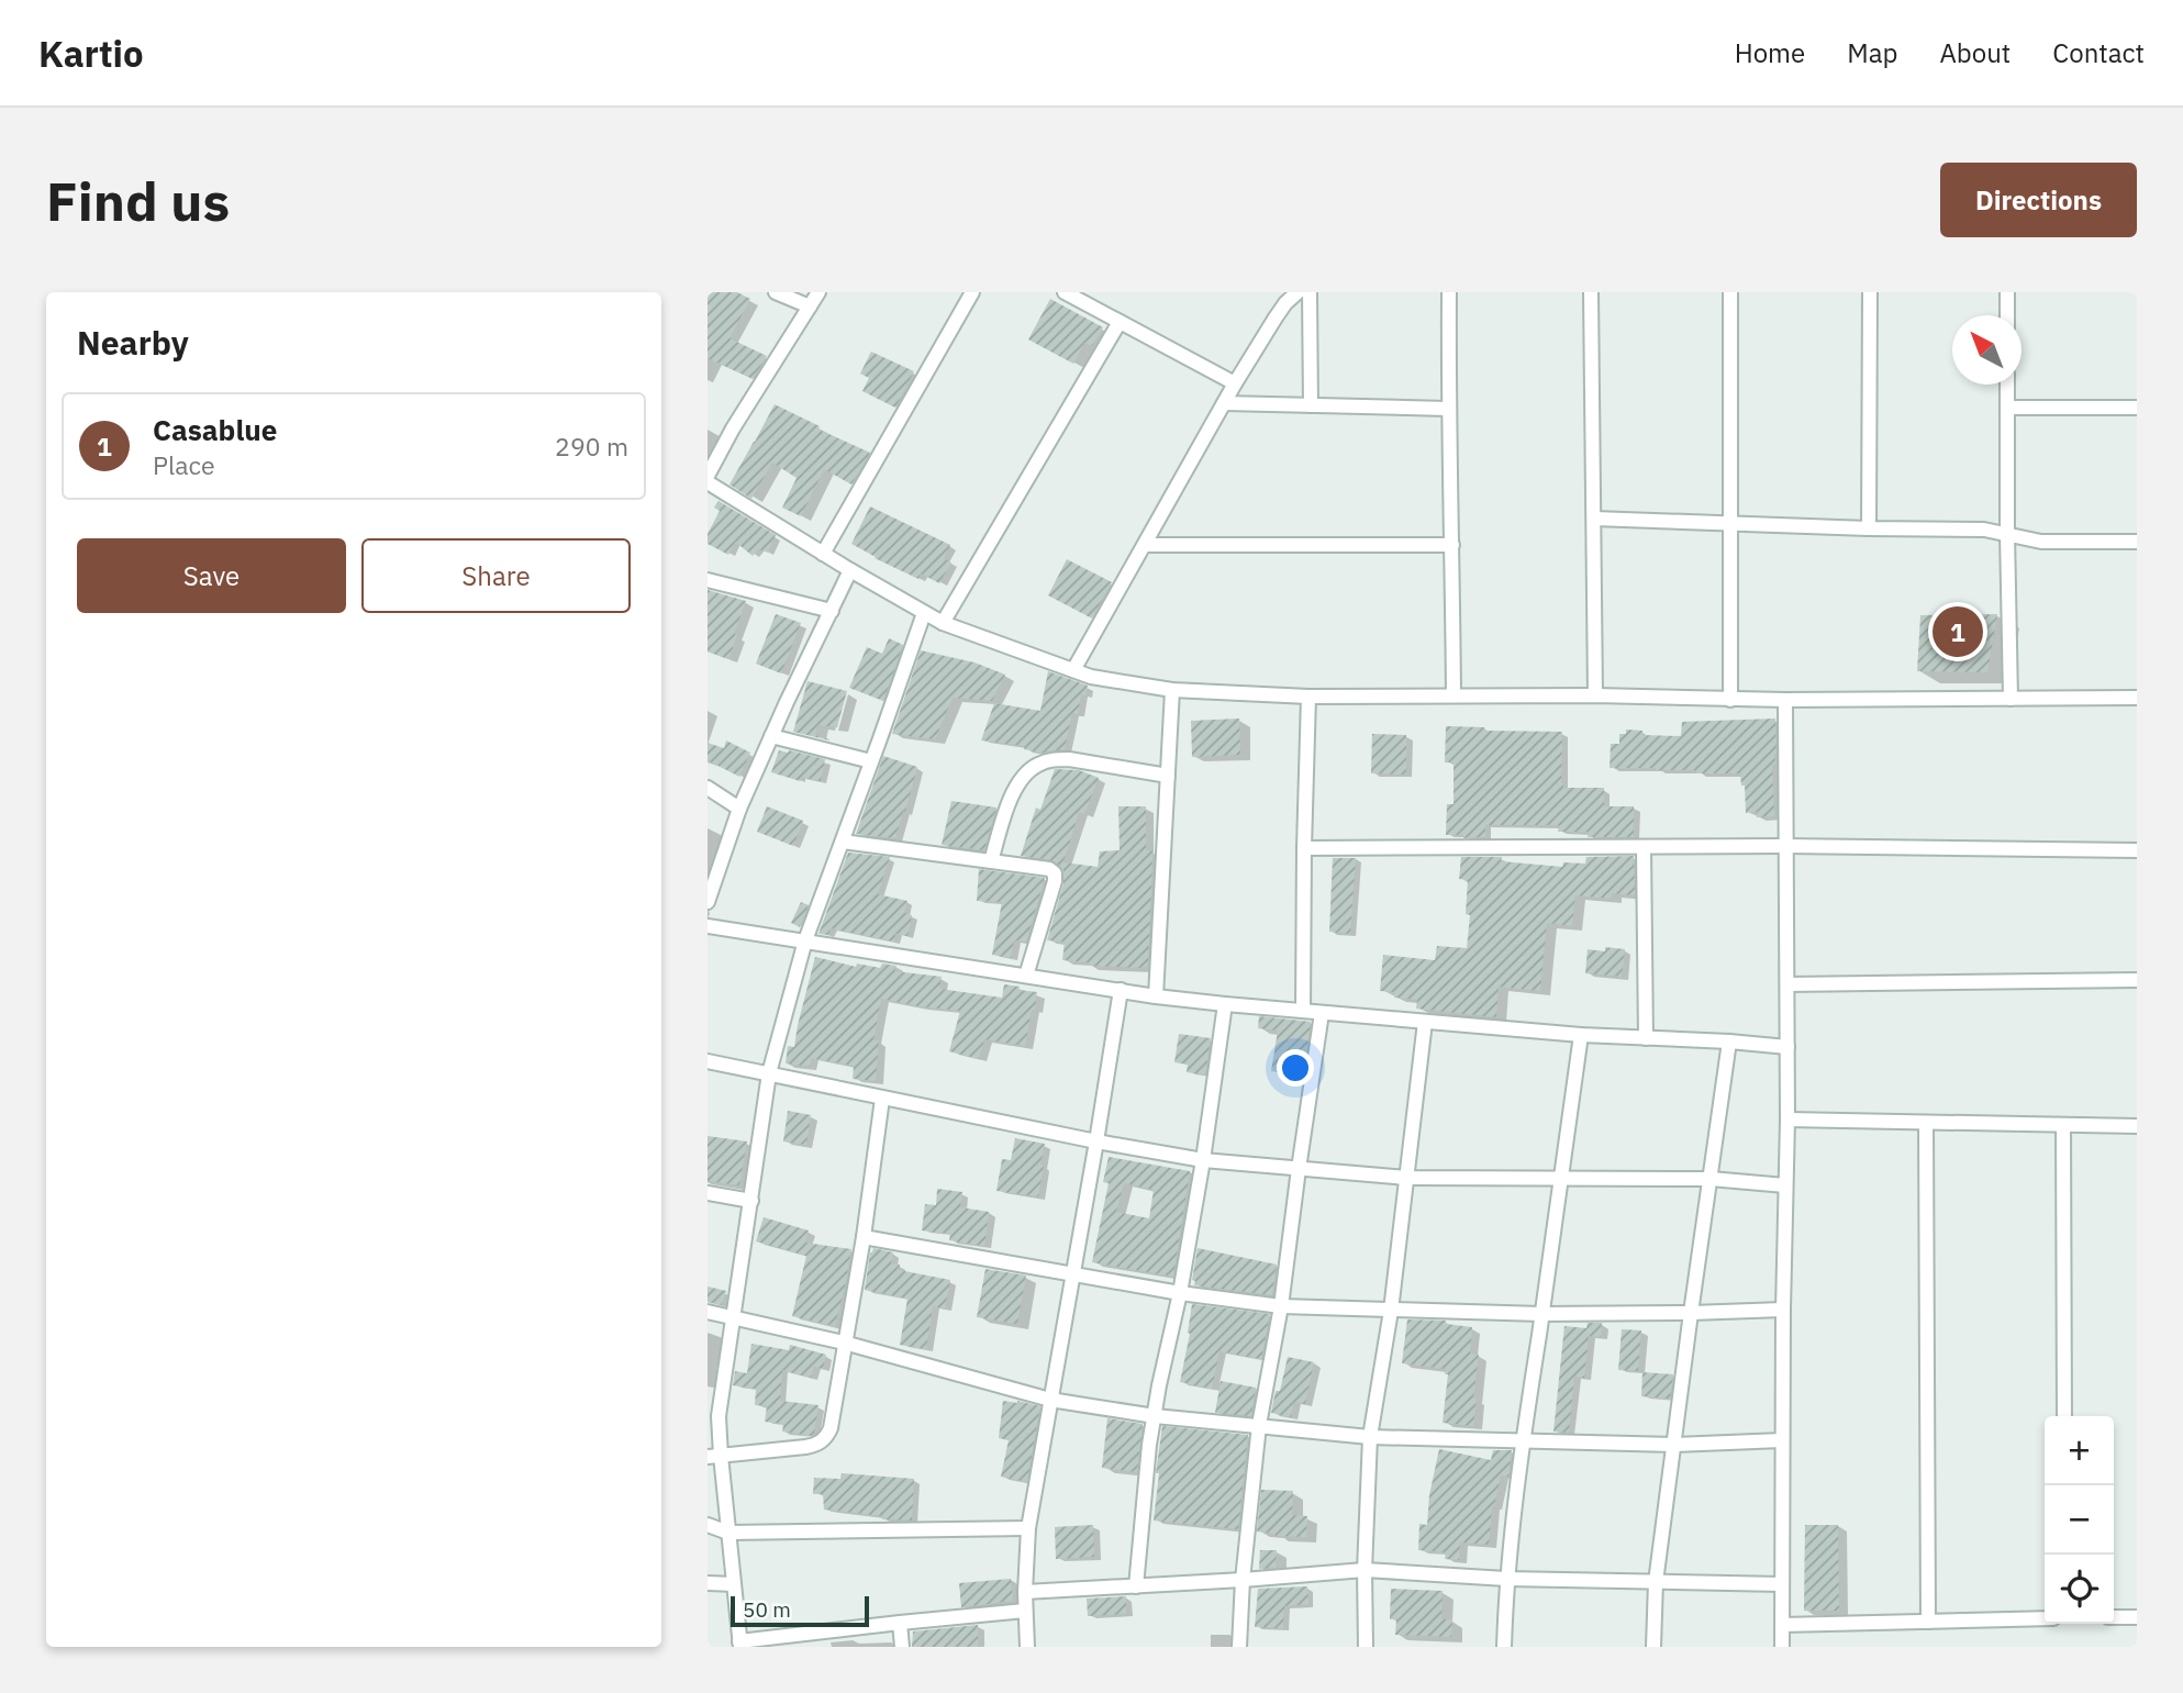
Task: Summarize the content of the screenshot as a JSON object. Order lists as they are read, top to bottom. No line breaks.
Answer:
{"scale_bar":"50 m","north":"top left","page":{"header":"Kartio","nav":["Home","Map","About","Contact"],"buttons":["Directions",["Save","Share"]],"title":"Find us","heading":"Nearby","list":[{"mark":"1","name":"Casablue","note":"Place","value":"290 m"}],"pins":"1","map_buttons":["+","−"],"scale":"50 m"}}
